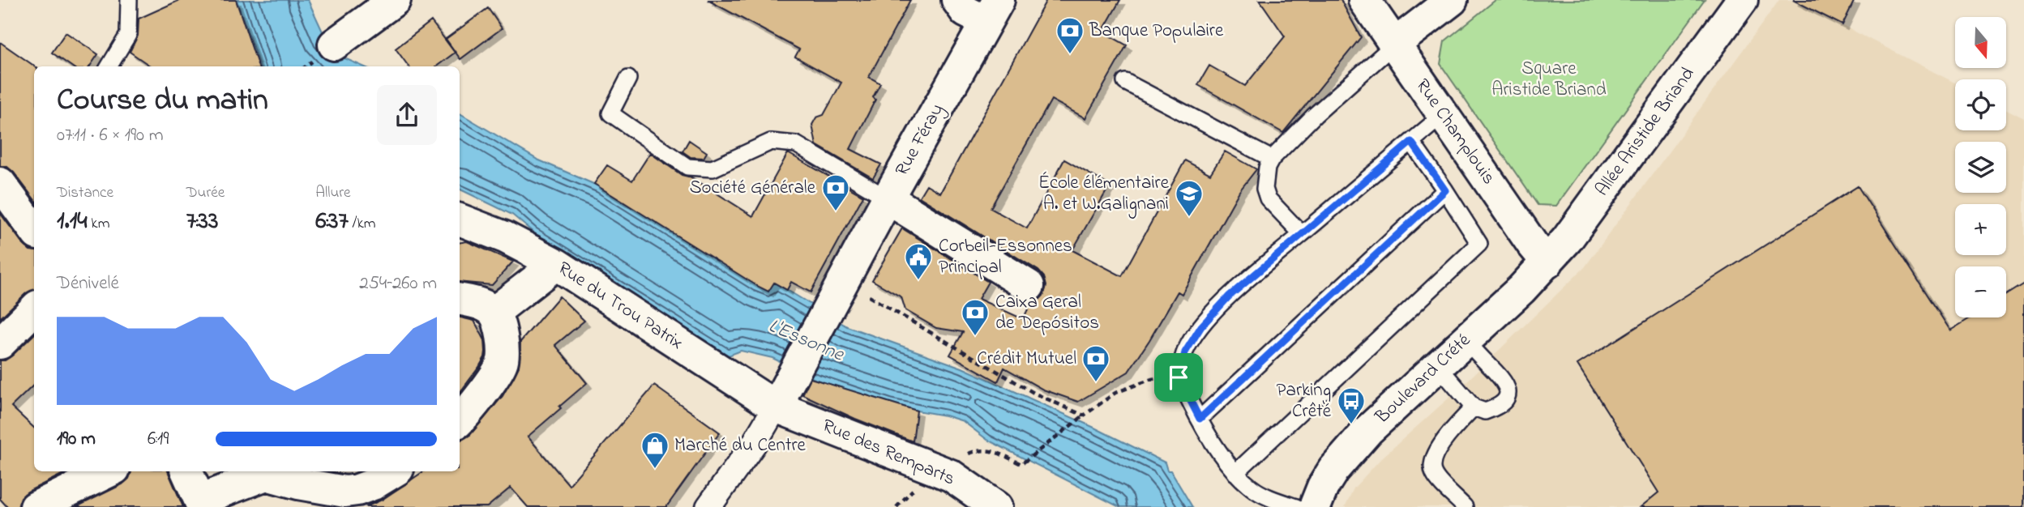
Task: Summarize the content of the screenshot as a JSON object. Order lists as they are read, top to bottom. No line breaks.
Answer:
{"streets":{"street":["Rue Champlouis","Allée Aristide Briand","Rue Féray","Rue du Trou Patrix","Boulevard Crété","Rue des Remparts"]},"crossings":[["Rue Champlouis","Allée Aristide Briand"],["Rue Champlouis","Boulevard Crété"],["Allée Aristide Briand","Boulevard Crété"],["Rue Féray","Rue du Trou Patrix"],["Rue Féray","Rue des Remparts"],["Rue du Trou Patrix","Rue des Remparts"]],"water":["L'Essonne"],"parks":["Square Aristide Briand"],"places":{"bank":["Banque Populaire","Société Générale","Caixa Geral de Depósitos","Crédit Mutuel"],"school or university":["École élémentaire A. et W.Galignani"],"public building":["Corbeil-Essonnes Principal"],"bus stop":["Parking Crêté"],"shop":["Marché du Centre"]},"north":"bottom","page":{"map_buttons":["+","−"],"heading":["Course du matin","07:11 · 6 × 190 m"],"stats":[["Distance","1.14 km"],["Durée","7:33"],["Allure","6:37 /km"]],"chart":["Dénivelé","254–260 m"],"list":[{"name":"190 m","note":"6:19"}]}}
